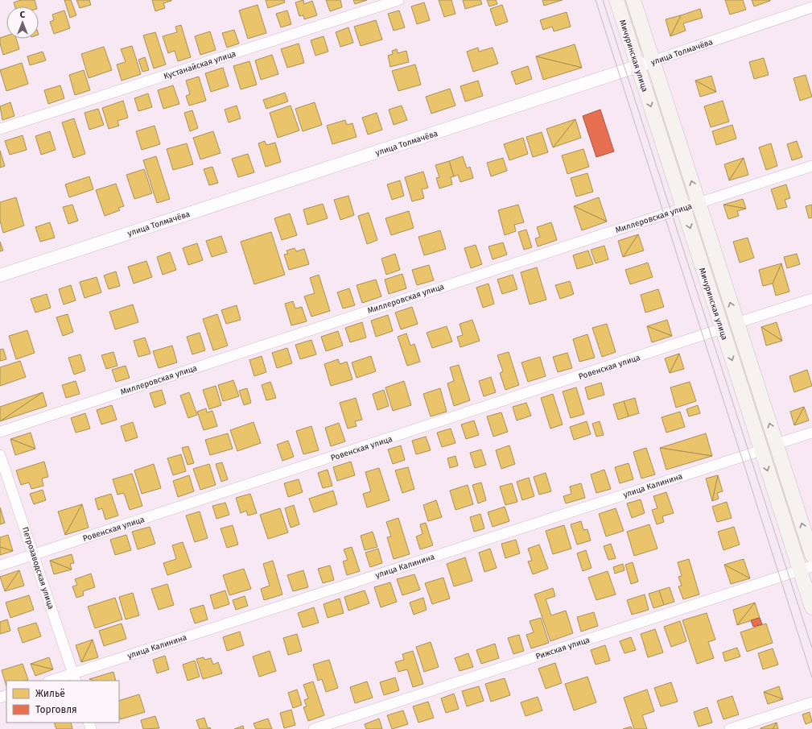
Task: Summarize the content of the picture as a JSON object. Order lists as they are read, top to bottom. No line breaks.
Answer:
{"streets":{"main road":["Мичуринская улица"],"street":["улица Толмачёва","Кустанайская улица","Миллеровская улица","Ровенская улица","улица Калинина","Петрозаводская улица","Рижская улица"]},"crossings":[["улица Толмачёва","Мичуринская улица"],["Мичуринская улица","Миллеровская улица"],["Мичуринская улица","Ровенская улица"],["Мичуринская улица","улица Калинина"],["Мичуринская улица","Рижская улица"],["Ровенская улица","Петрозаводская улица"],["улица Калинина","Петрозаводская улица"]],"legend":["Жильё","Торговля"],"north":"top"}
